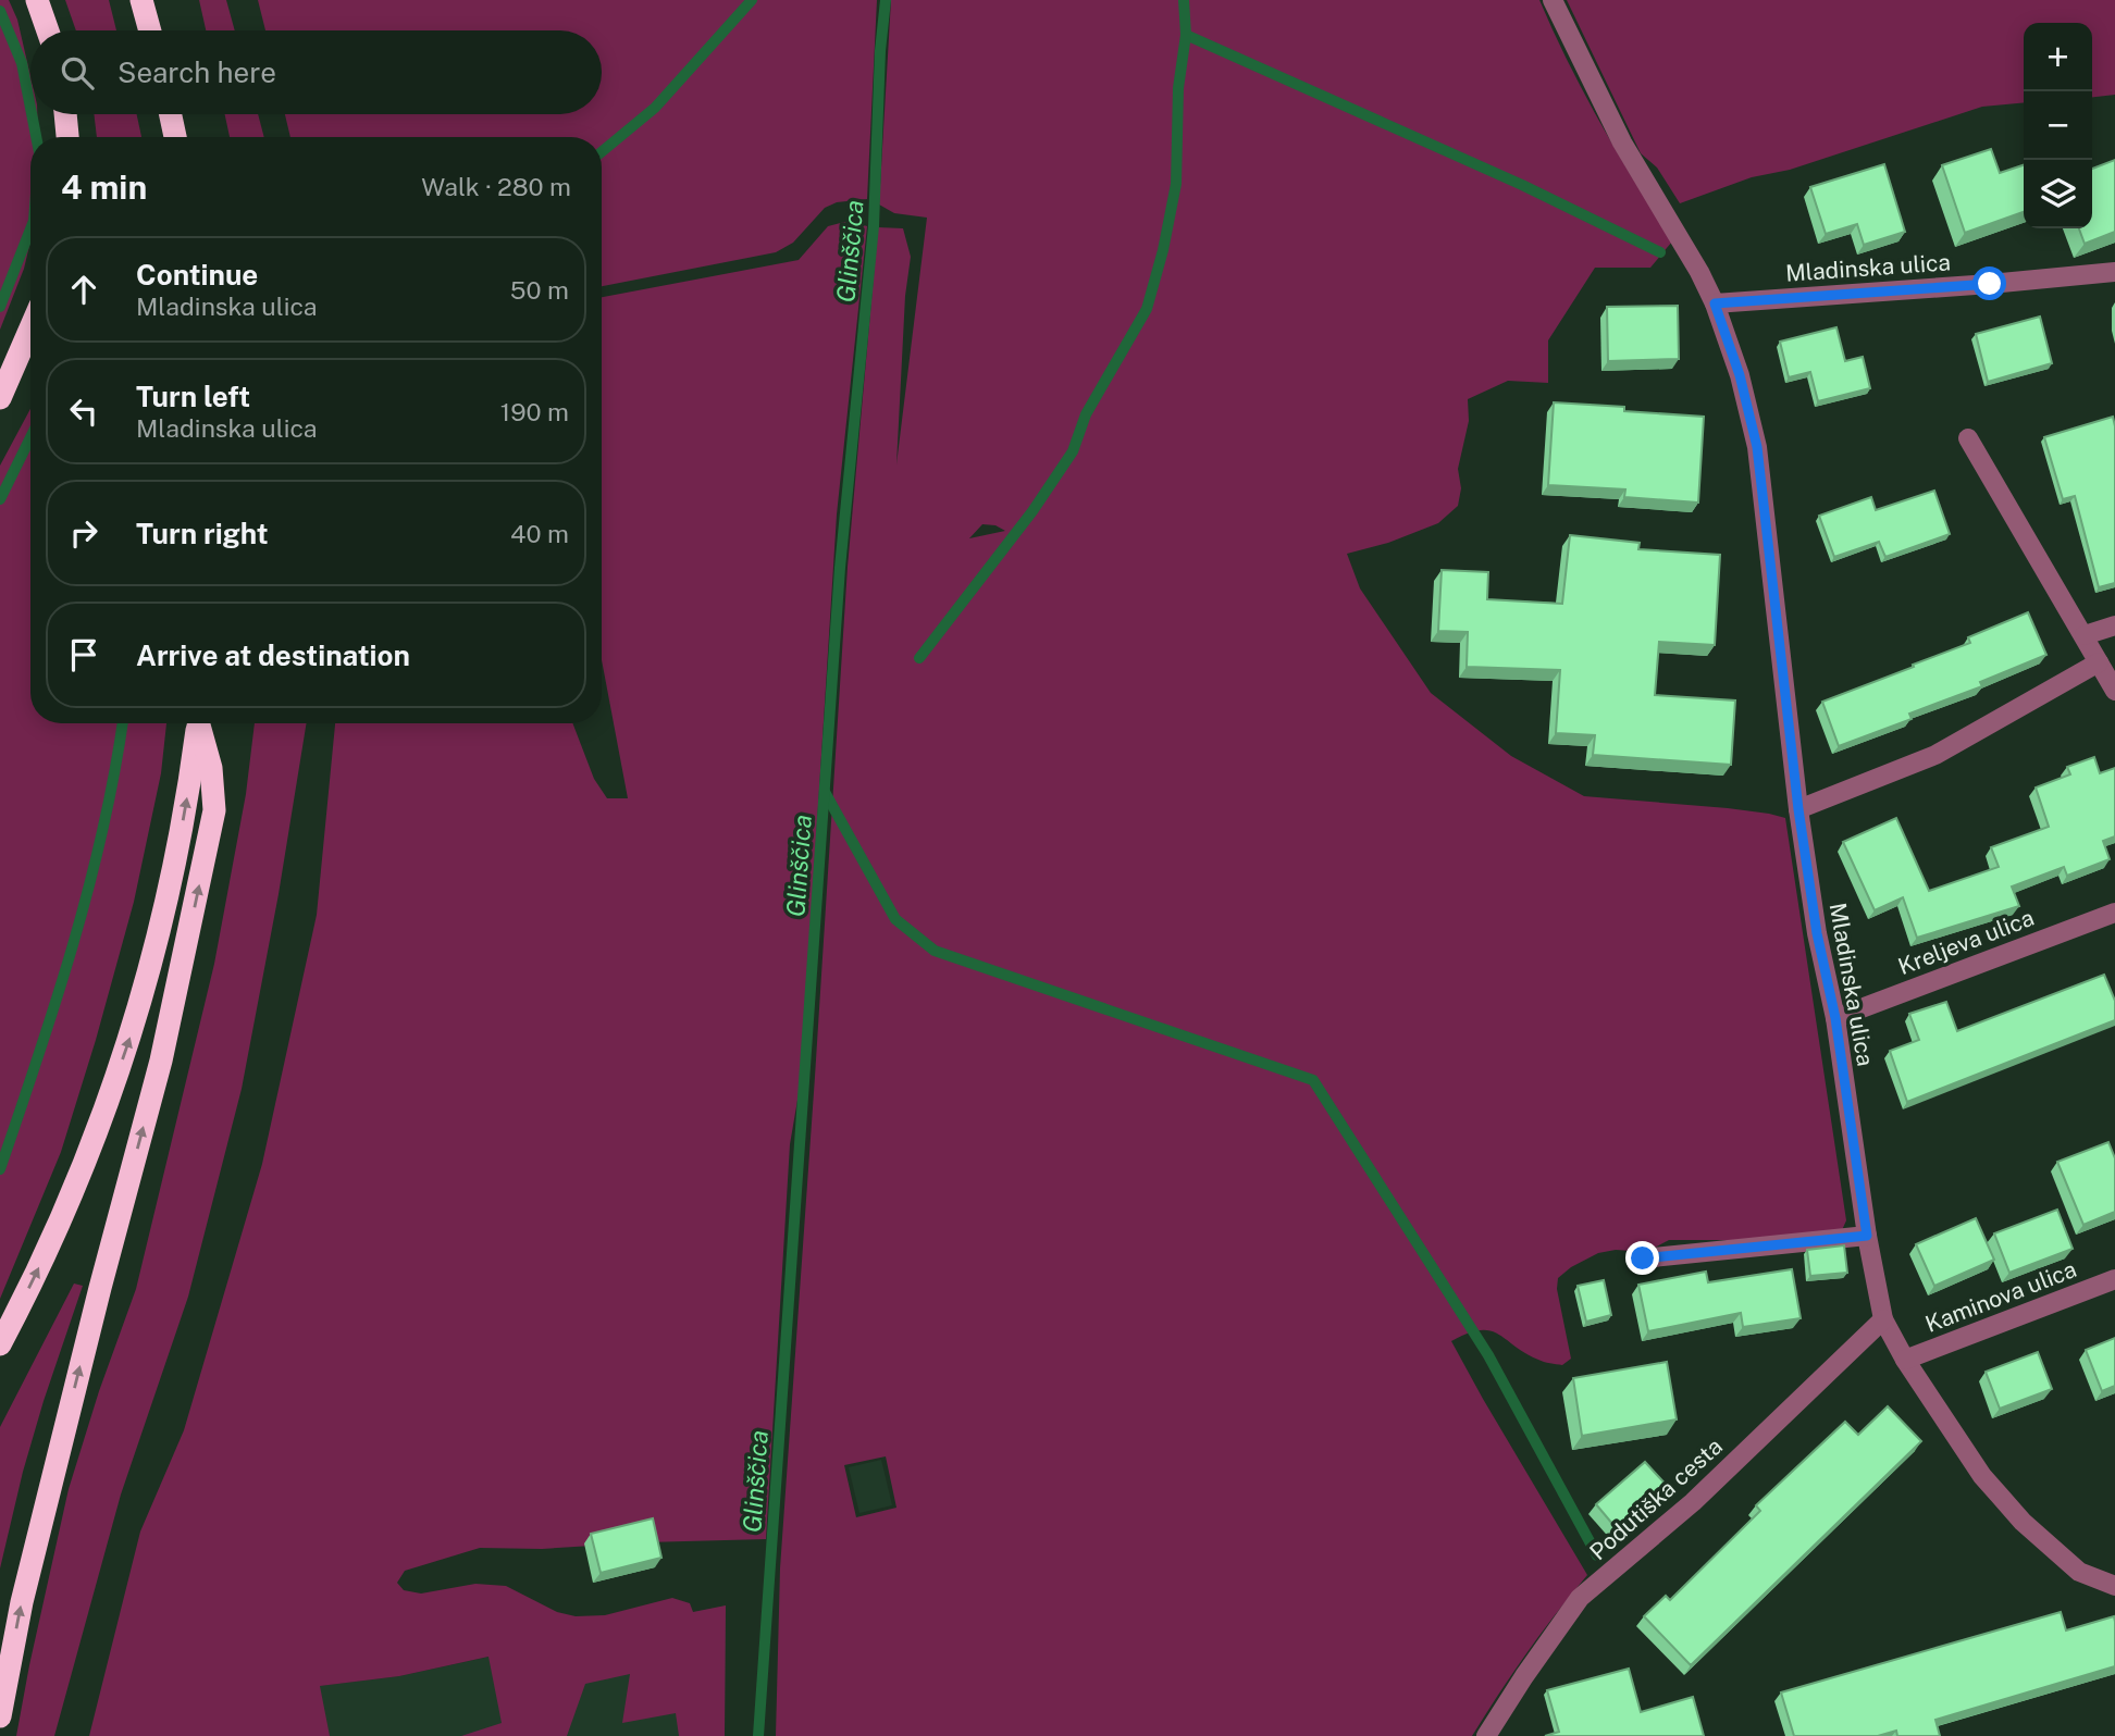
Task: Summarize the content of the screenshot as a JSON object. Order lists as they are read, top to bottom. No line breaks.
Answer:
{"streets":{"street":["Mladinska ulica","Kreljeva ulica","Kaminova ulica","Podutiška cesta"]},"crossings":[["Mladinska ulica","Kreljeva ulica"],["Mladinska ulica","Kaminova ulica"],["Mladinska ulica","Podutiška cesta"]],"water":["Glinščica"],"page":{"map_buttons":["+","−"],"search":"Search here","heading":["4 min","Walk · 280 m"],"list":[["Continue","Mladinska ulica","50 m"],["Turn left","Mladinska ulica","190 m"],["Turn right","40 m"],"Arrive at destination"]}}
